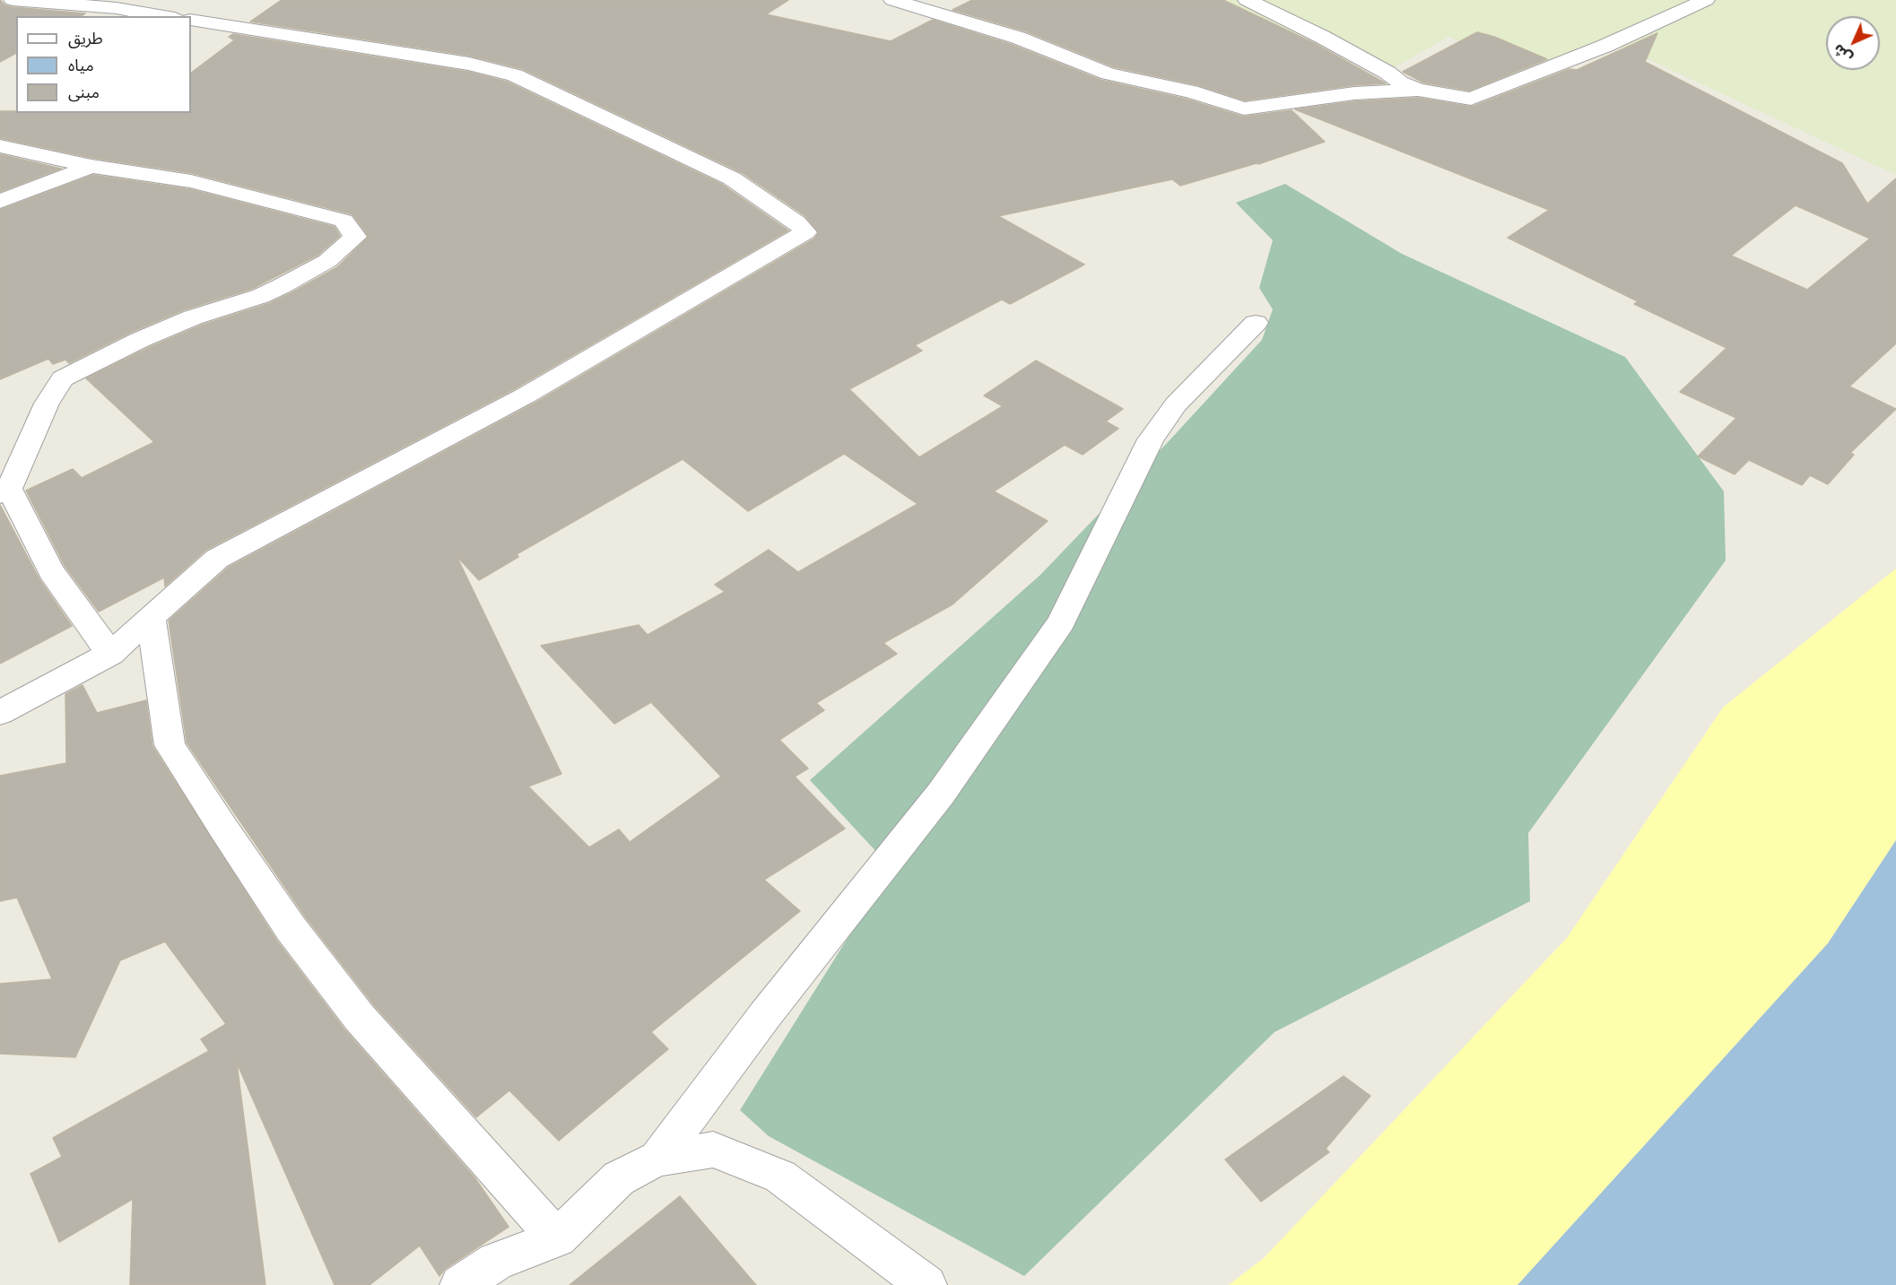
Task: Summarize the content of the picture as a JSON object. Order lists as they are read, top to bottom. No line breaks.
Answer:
{"legend":["طريق","مياه","مبنى"],"north":"bottom left"}
